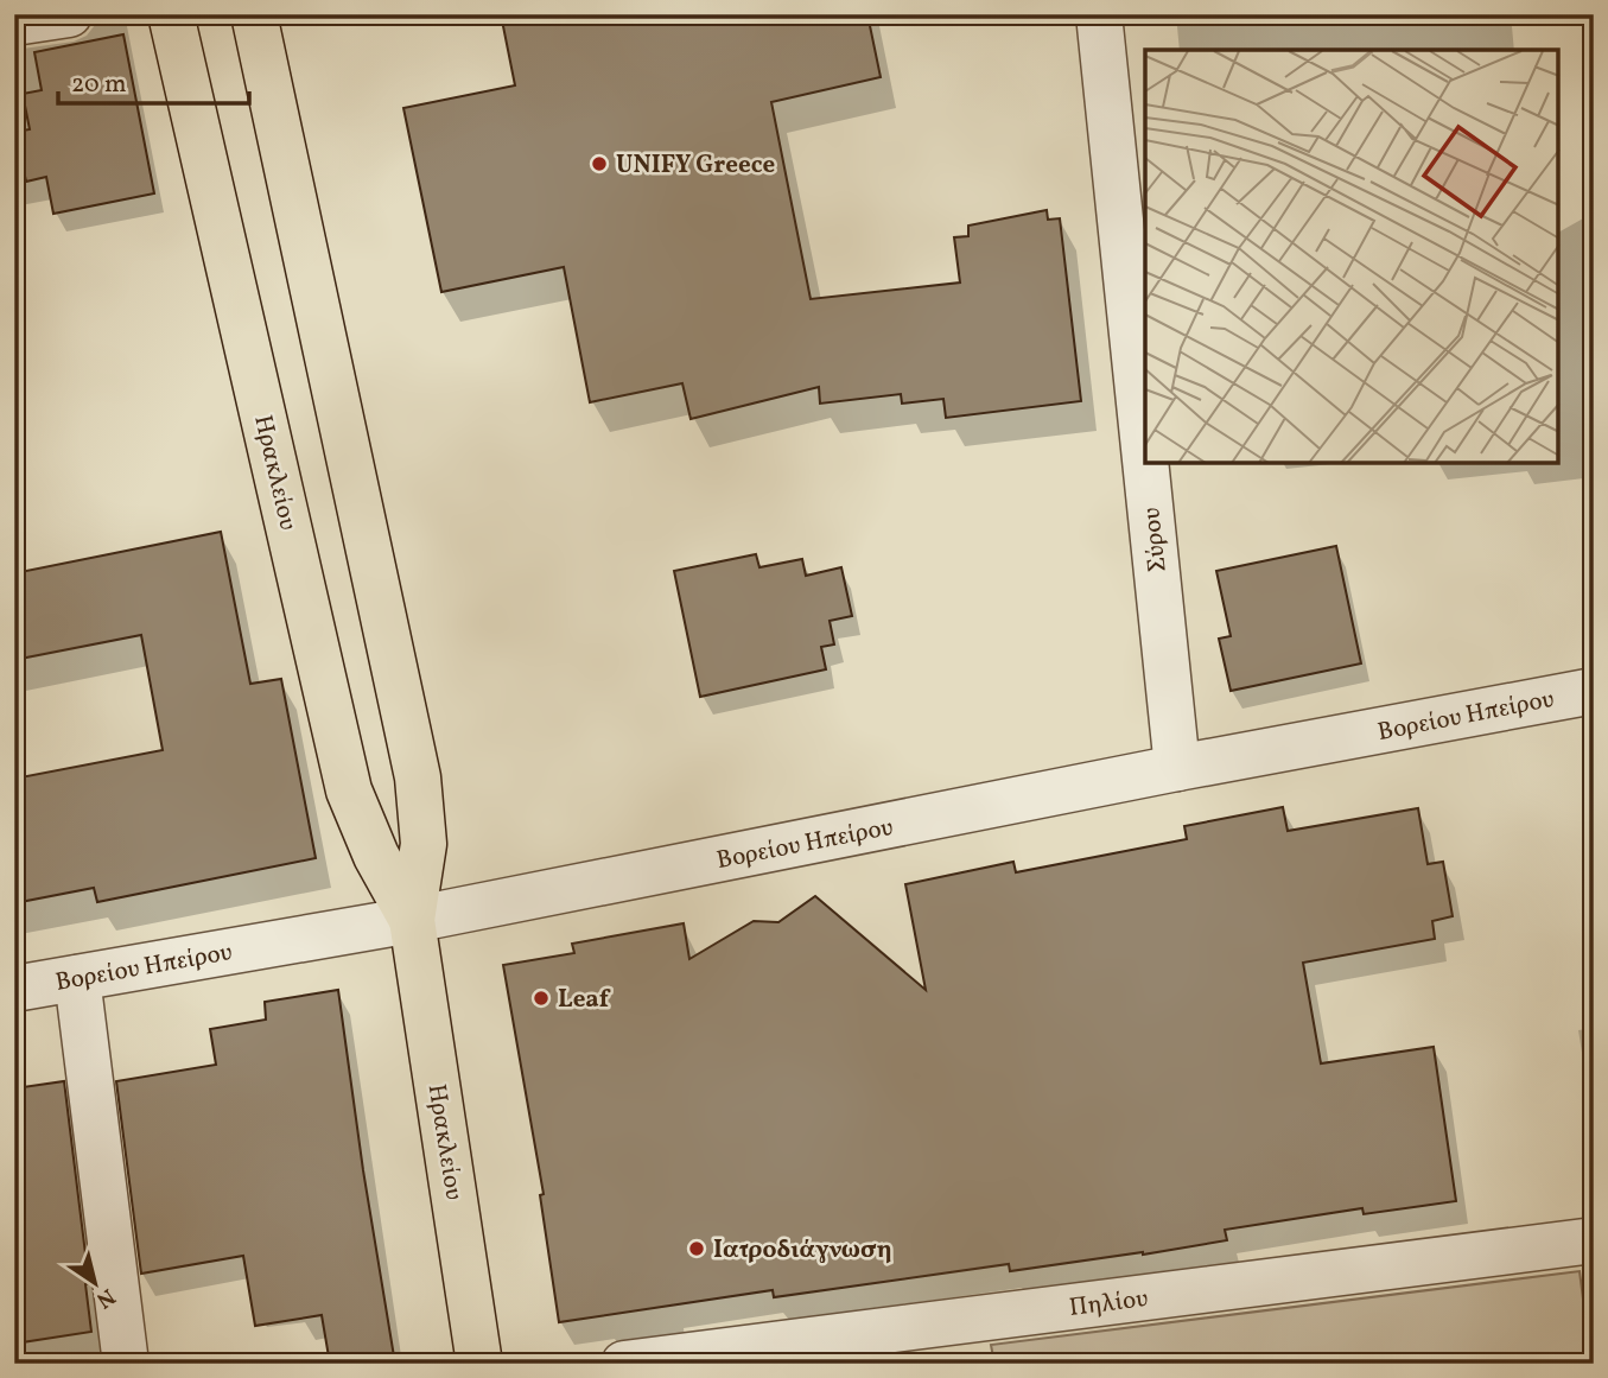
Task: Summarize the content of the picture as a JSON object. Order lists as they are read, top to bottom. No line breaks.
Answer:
{"streets":{"main road":["Ηρακλείου"],"street":["Σύρου","Βορείου Ηπείρου","Πηλίου"]},"crossings":[["Ηρακλείου","Βορείου Ηπείρου"],["Σύρου","Βορείου Ηπείρου"]],"places":["UNIFY Greece","Leaf","Ιατροδιάγνωση"],"scale_bar":"20 m","north":"bottom right"}
